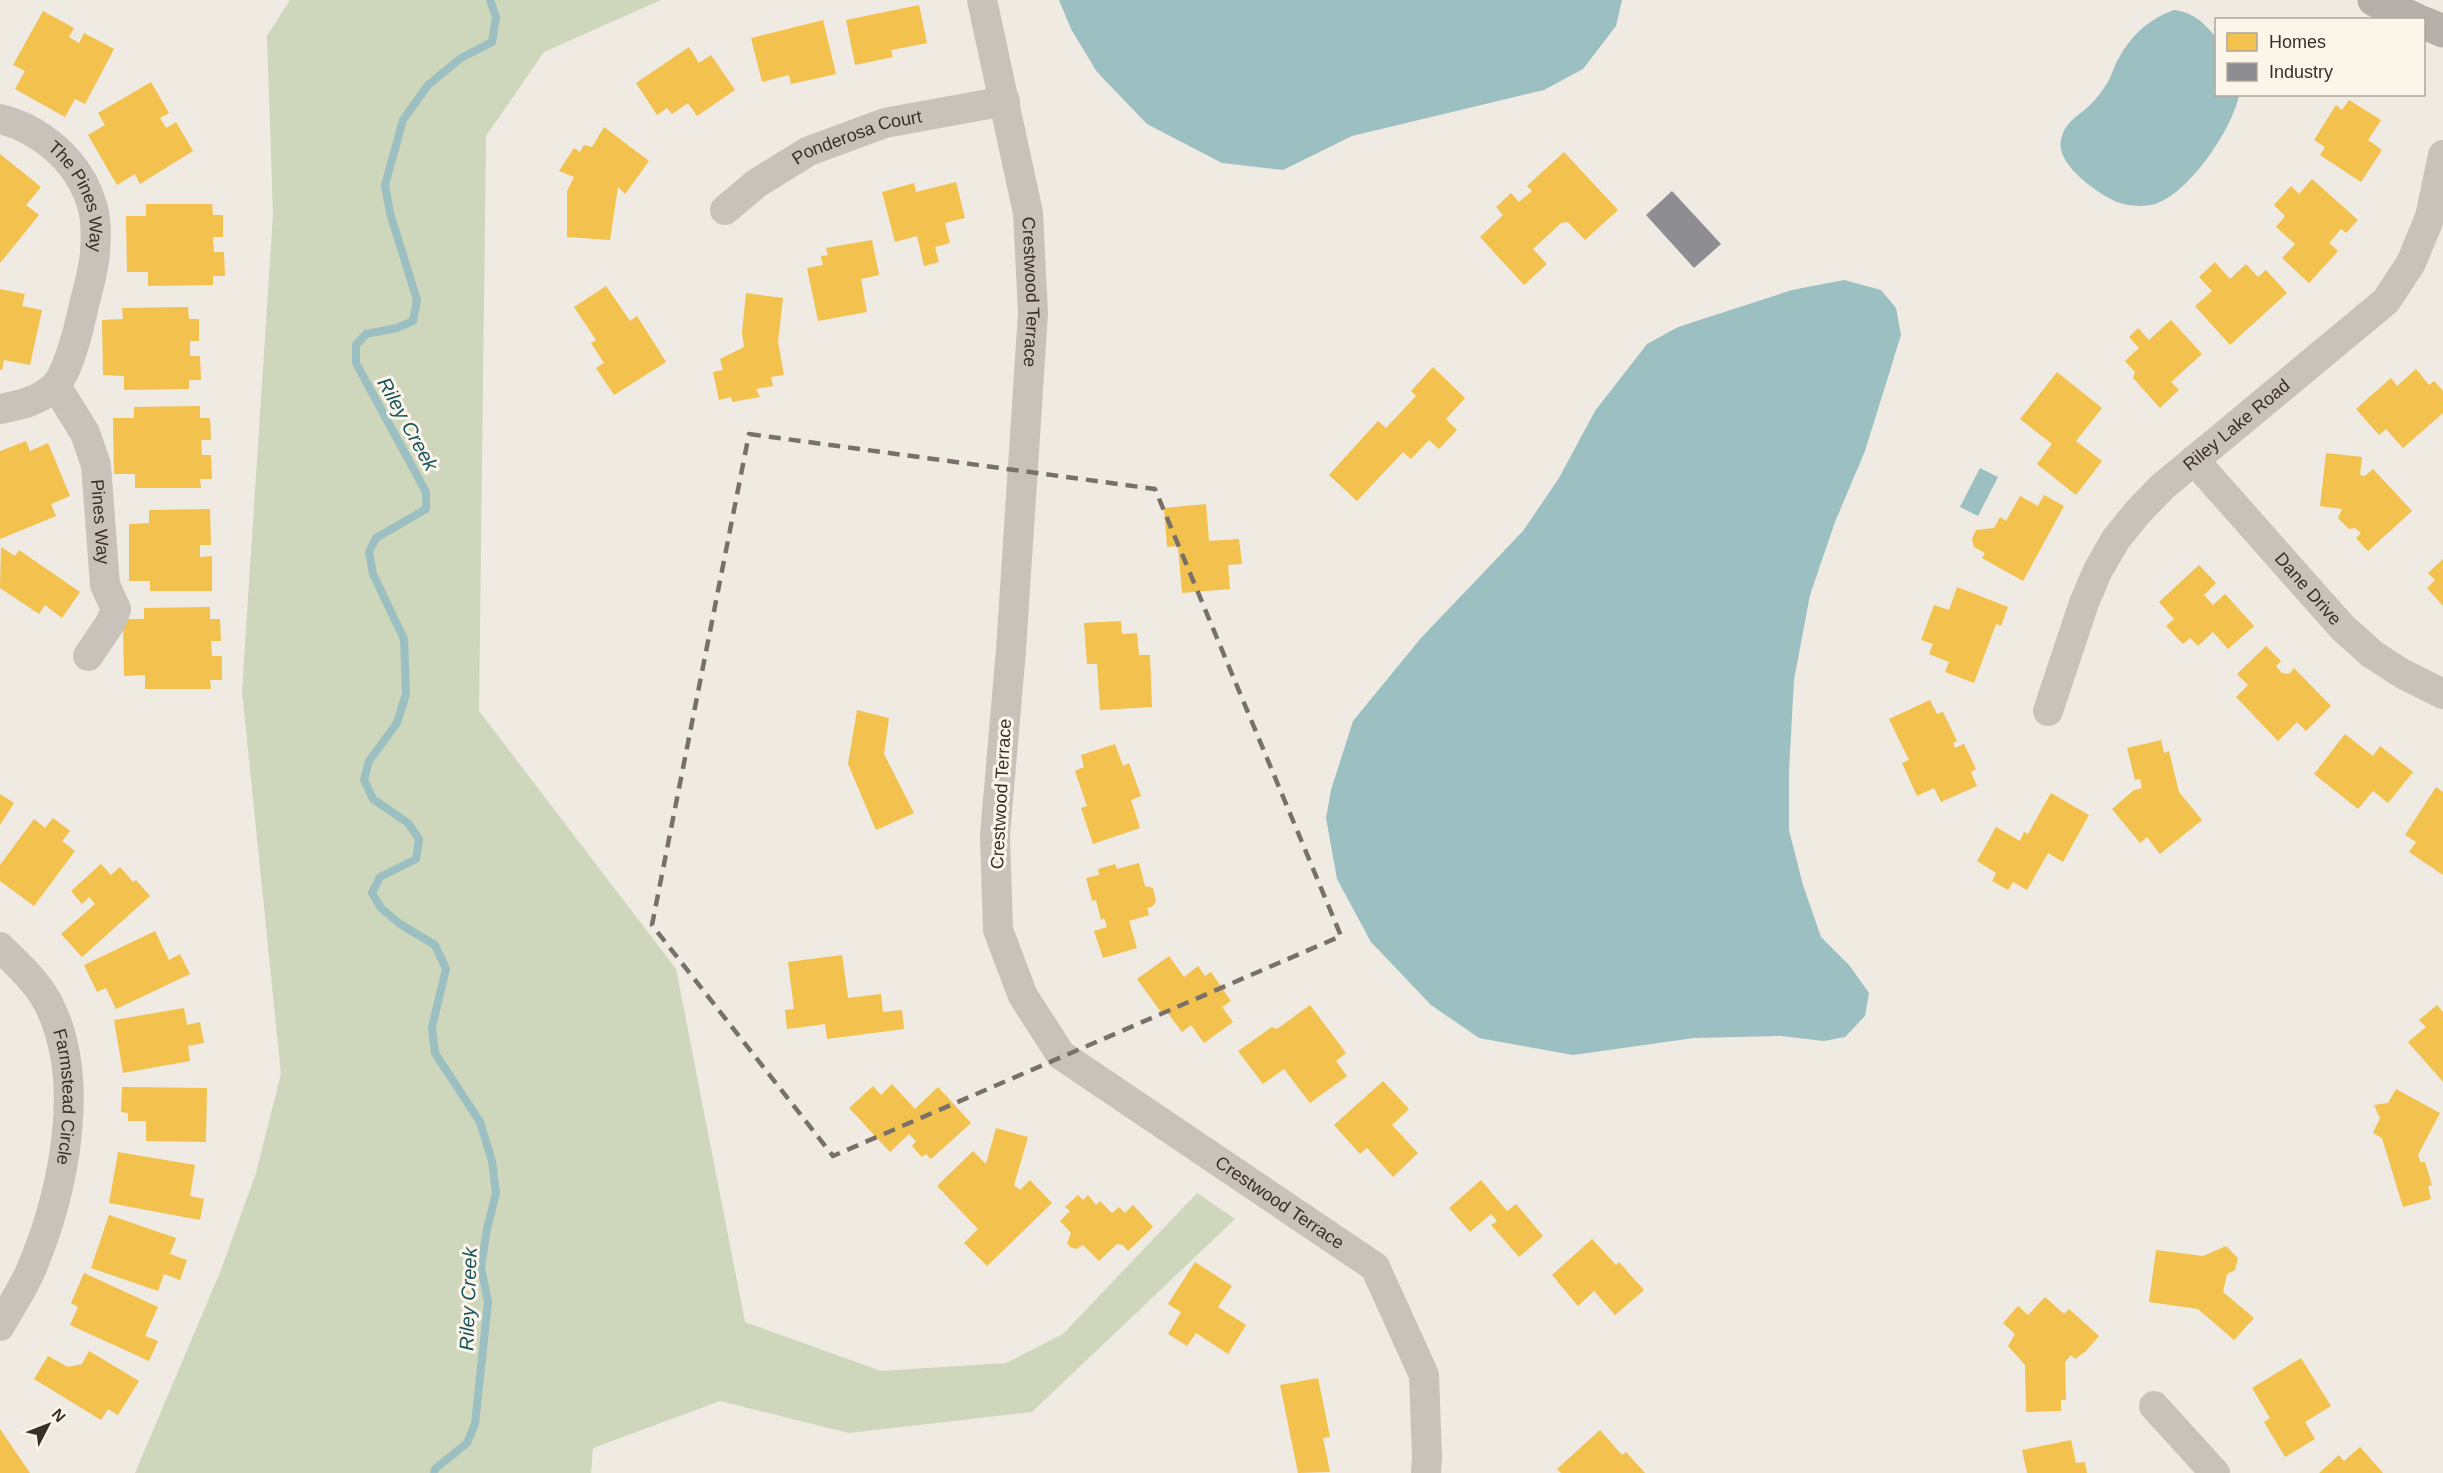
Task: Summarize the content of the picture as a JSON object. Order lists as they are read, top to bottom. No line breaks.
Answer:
{"streets":{"street":["Ponderosa Court","The Pines Way","Crestwood Terrace","Riley Lake Road","Pines Way","Dane Drive","Farmstead Circle"]},"crossings":[["Ponderosa Court","Crestwood Terrace"],["The Pines Way","Pines Way"],["Riley Lake Road","Dane Drive"]],"water":["Riley Creek"],"legend":["Homes","Industry"],"north":"top right"}
